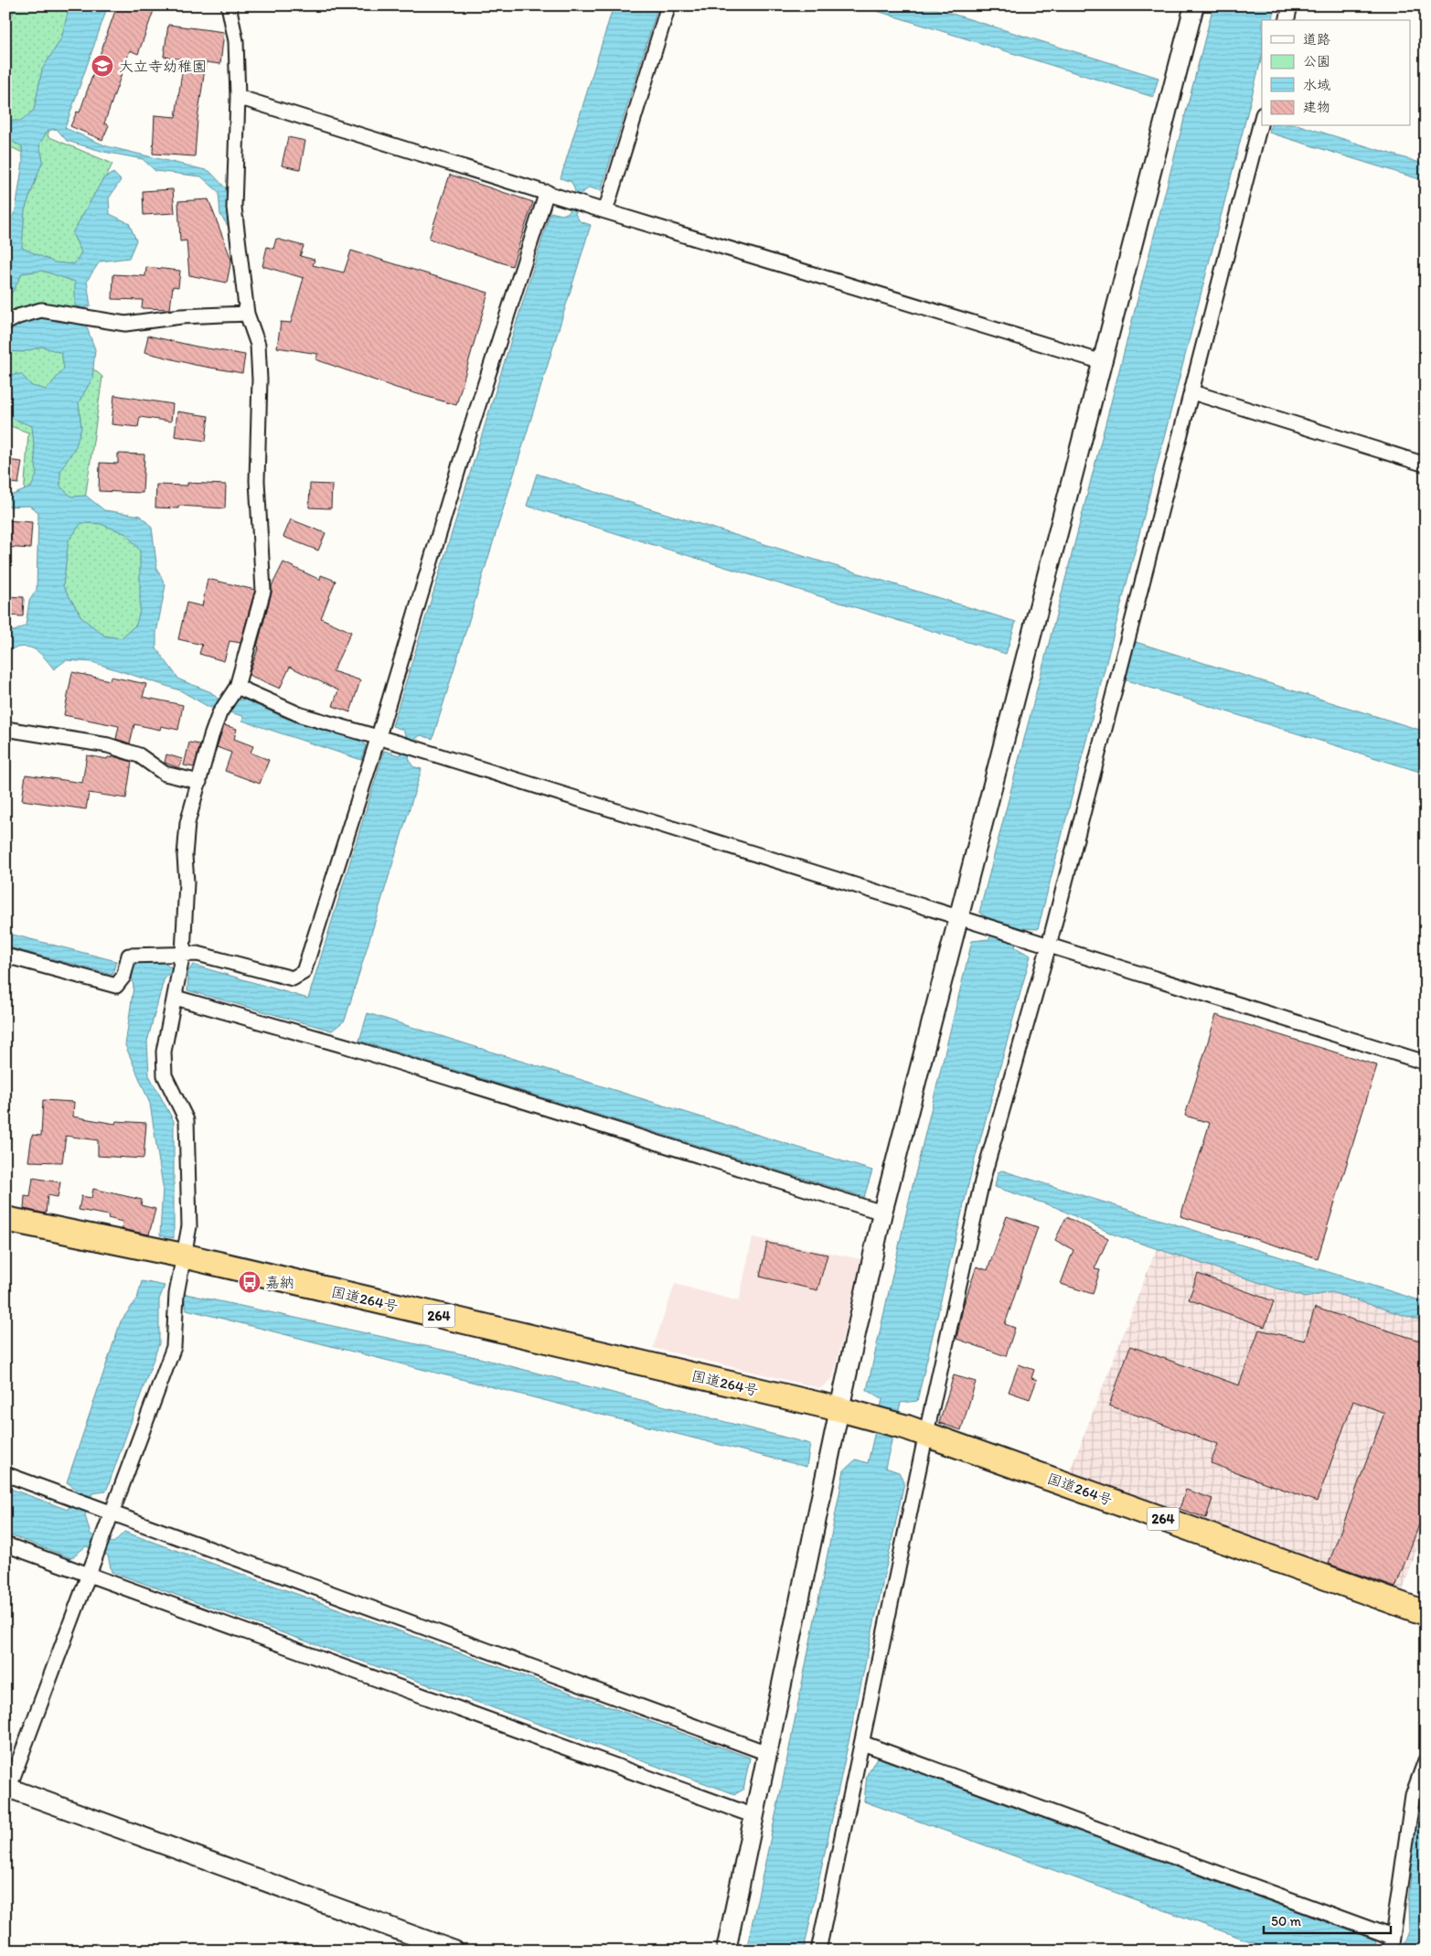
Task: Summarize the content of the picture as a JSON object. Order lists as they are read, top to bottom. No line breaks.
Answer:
{"streets":{"highway":["国道264号","264"]},"places":{"school or university":["大立寺幼稚園"],"bus stop":["嘉納"]},"legend":["道路","公園","水域","建物"],"scale_bar":"50 m"}
